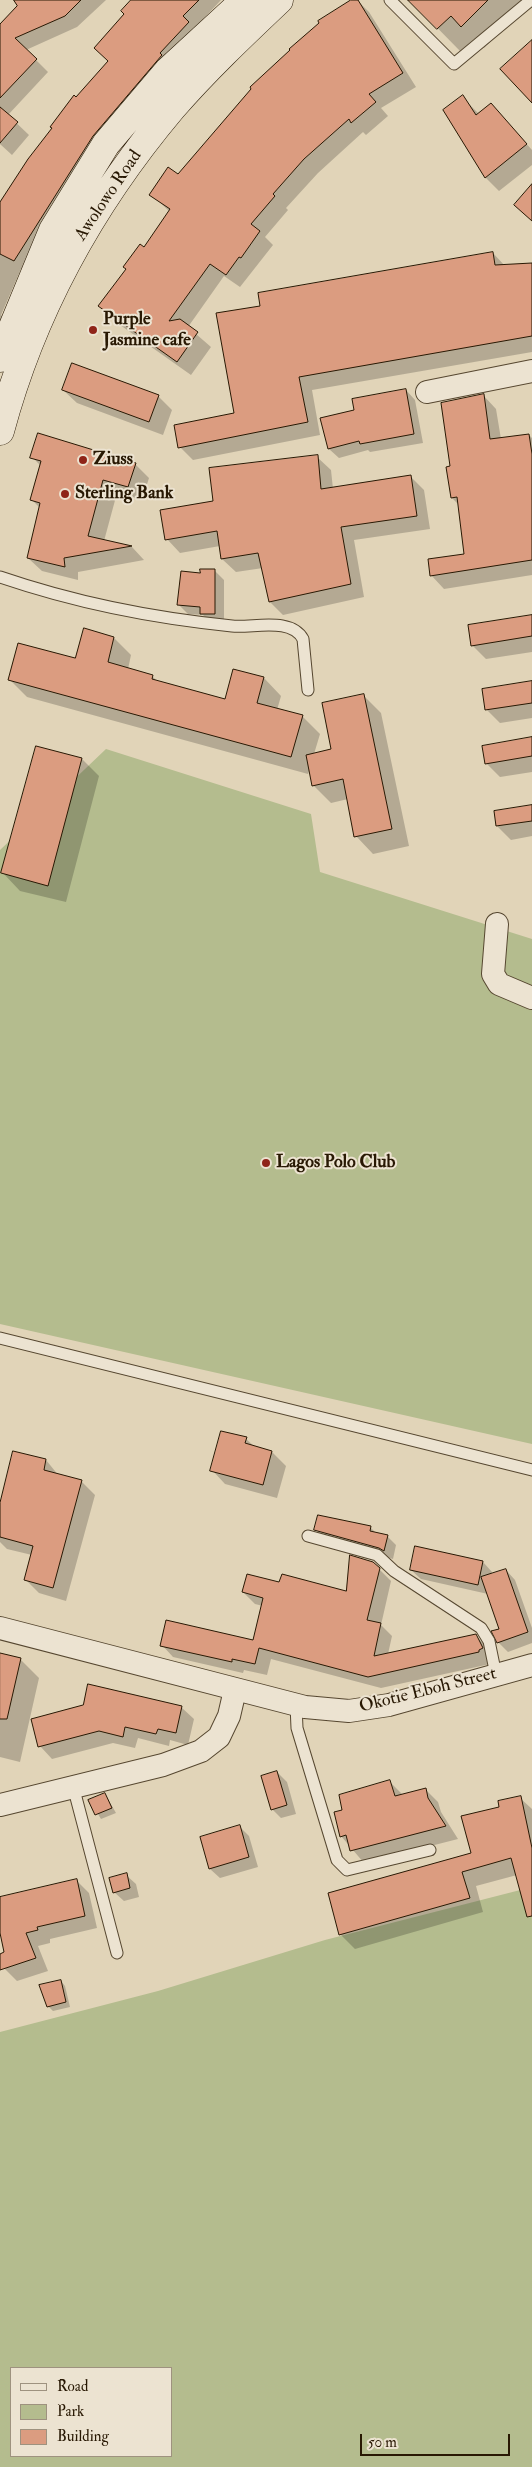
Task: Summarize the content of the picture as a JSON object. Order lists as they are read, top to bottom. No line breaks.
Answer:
{"streets":{"main road":["Awolowo Road"],"street":["Okotie Eboh Street"]},"places":["Purple Jasmine cafe","Ziuss","Sterling Bank","Lagos Polo Club"],"legend":["Road","Park","Building"],"scale_bar":"50 m"}
